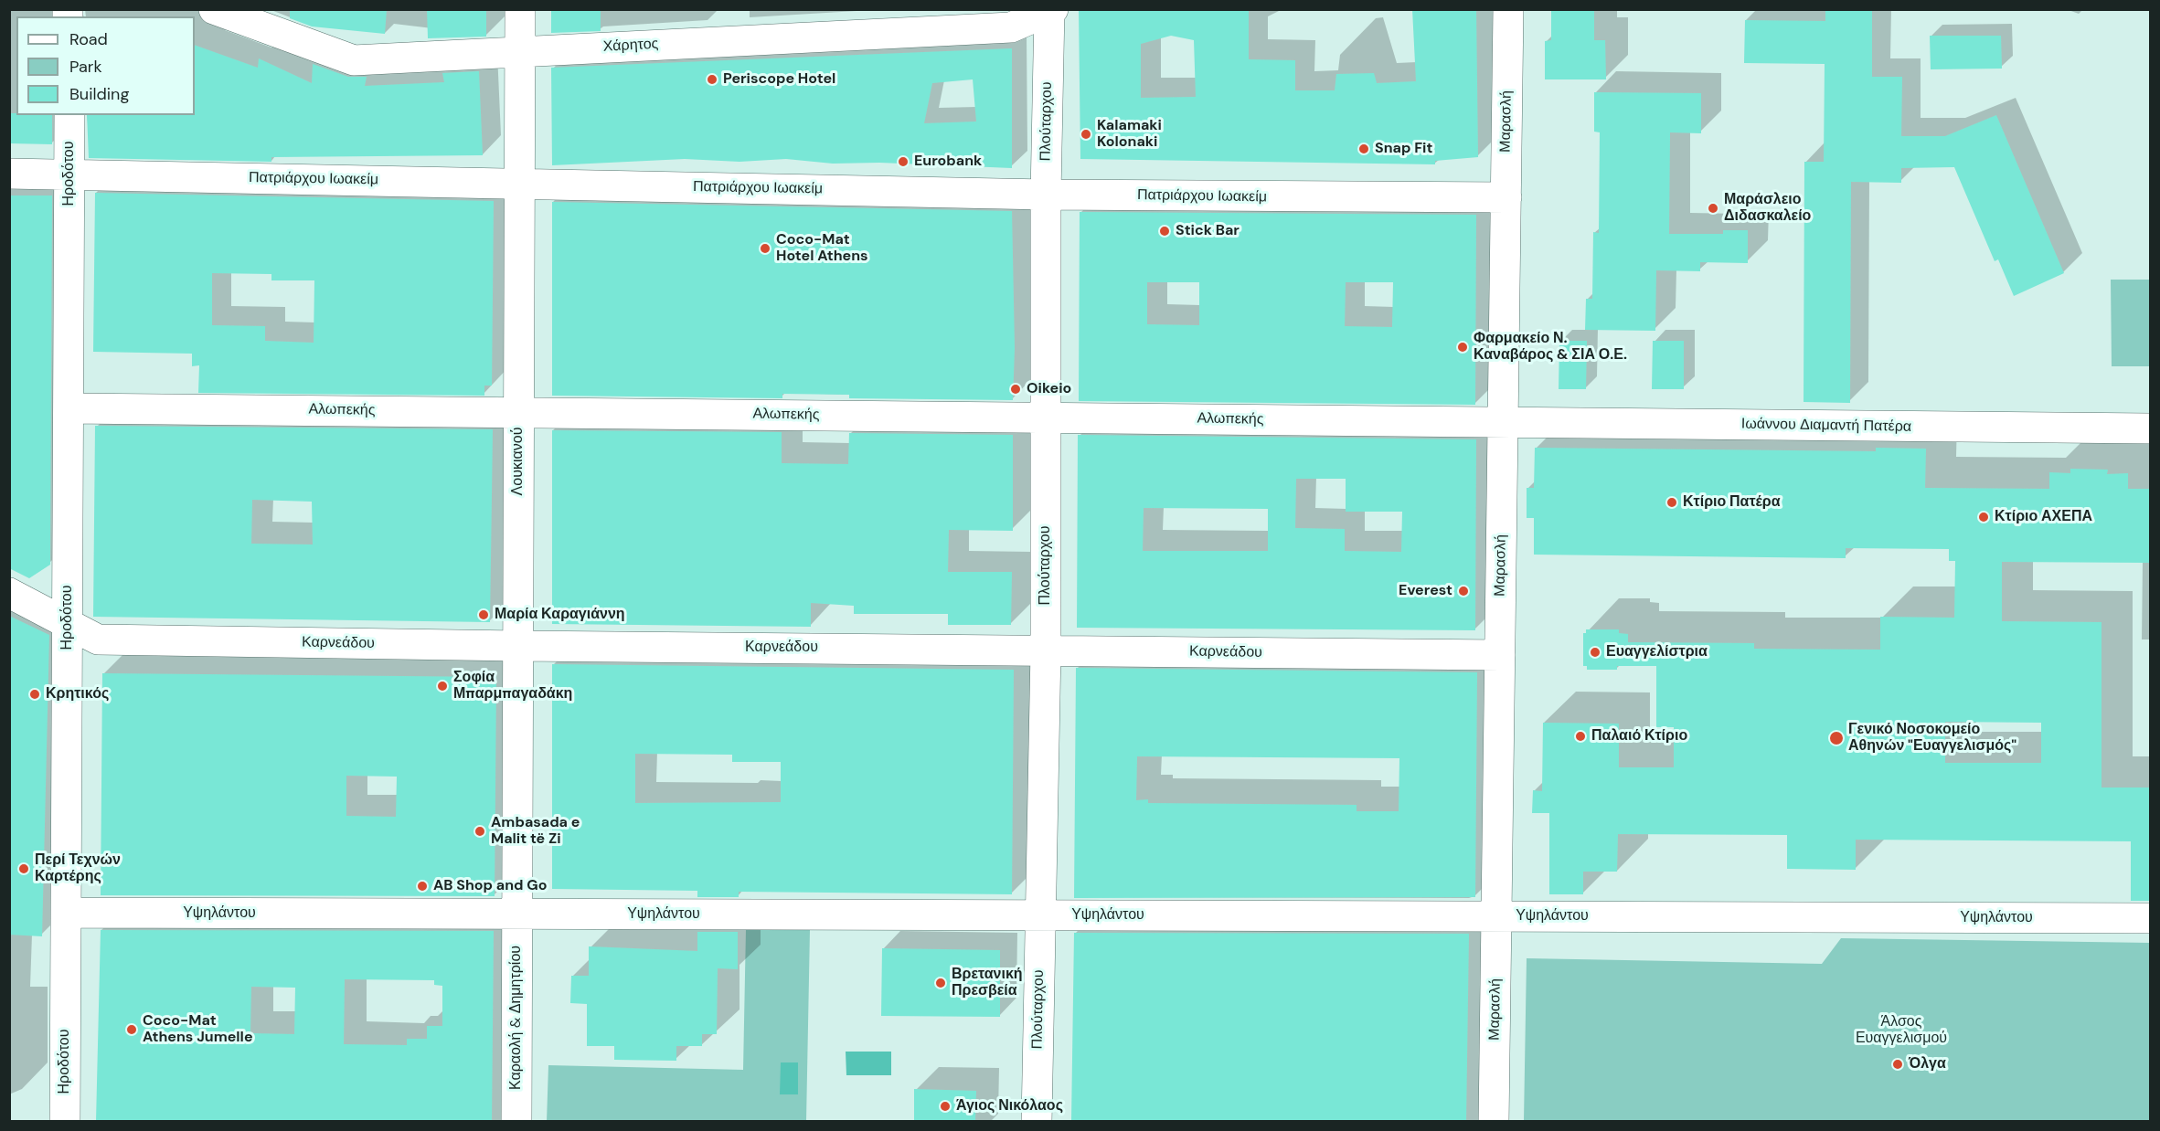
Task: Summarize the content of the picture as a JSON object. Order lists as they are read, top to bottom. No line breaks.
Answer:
{"streets":{"street":["Χάρητος","Πλούταρχου","Μαρασλή","Ηροδότου","Πατριάρχου Ιωακείμ","Αλωπεκής","Ιωάννου Διαμαντή Πατέρα","Λουκιανού","Καρνεάδου","Υψηλάντου","Καραολή & Δημητρίου"]},"crossings":[["Χάρητος","Πλούταρχου"],["Χάρητος","Λουκιανού"],["Πλούταρχου","Πατριάρχου Ιωακείμ"],["Πλούταρχου","Αλωπεκής"],["Πλούταρχου","Καρνεάδου"],["Πλούταρχου","Υψηλάντου"],["Μαρασλή","Πατριάρχου Ιωακείμ"],["Μαρασλή","Αλωπεκής"],["Μαρασλή","Ιωάννου Διαμαντή Πατέρα"],["Μαρασλή","Καρνεάδου"],["Μαρασλή","Υψηλάντου"],["Ηροδότου","Πατριάρχου Ιωακείμ"],["Ηροδότου","Αλωπεκής"],["Ηροδότου","Καρνεάδου"],["Ηροδότου","Υψηλάντου"],["Πατριάρχου Ιωακείμ","Λουκιανού"],["Αλωπεκής","Ιωάννου Διαμαντή Πατέρα"],["Αλωπεκής","Λουκιανού"],["Λουκιανού","Καρνεάδου"],["Λουκιανού","Υψηλάντου"],["Λουκιανού","Καραολή & Δημητρίου"],["Υψηλάντου","Καραολή & Δημητρίου"]],"parks":["Άλσος Ευαγγελισμού"],"places":["Periscope Hotel","Kalamaki Kolonaki","Snap Fit","Eurobank","Μαράσλειο Διδασκαλείο","Stick Bar","Coco-Mat Hotel Athens","Φαρμακείο Ν. Καναβάρος & ΣΙΑ Ο.Ε.","Oikeio","Κτίριο Πατέρα","Κτίριο ΑΧΕΠΑ","Everest","Μαρία Καραγιάννη","Ευαγγελίστρια","Σοφία Μπαρμπαγαδάκη","Κρητικός","Παλαιό Κτίριο","Γενικό Νοσοκομείο Αθηνών \"Ευαγγελισμός\"","Ambasada e Malit të Zi","Περί Τεχνών Καρτέρης","AB Shop and Go","Βρετανική Πρεσβεία","Coco-Mat Athens Jumelle","Όλγα","Άγιος Νικόλαος"],"legend":["Road","Park","Building"]}
